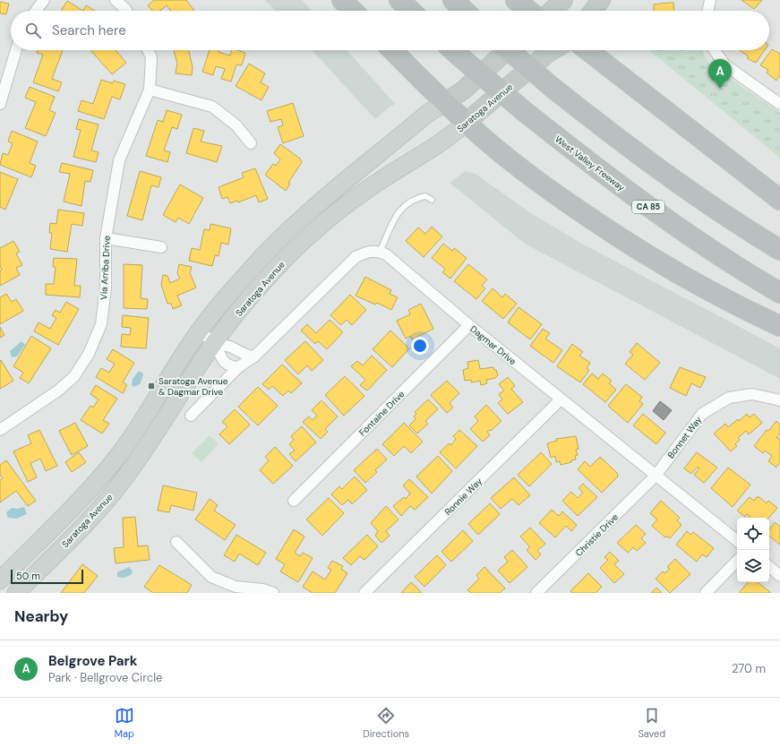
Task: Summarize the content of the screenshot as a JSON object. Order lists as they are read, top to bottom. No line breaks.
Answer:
{"streets":{"highway":["Saratoga Avenue","West Valley Freeway","CA 85"],"street":["Via Arriba Drive","Dagmar Drive","Fontaine Drive","Bonnet Way","Ronnie Way","Christie Drive"]},"crossings":[["Dagmar Drive","Fontaine Drive"],["Dagmar Drive","Bonnet Way"],["Dagmar Drive","Ronnie Way"],["Dagmar Drive","Christie Drive"],["Bonnet Way","Christie Drive"]],"places":{"transit":["Saratoga Avenue & Dagmar Drive"]},"scale_bar":"50 m","page":{"search":"Search here","pins":"A","scale":"50 m","heading":"Nearby","list":[{"mark":"A","name":"Belgrove Park","note":"Park · Bellgrove Circle","value":"270 m"}],"nav":["Map","Directions","Saved"]}}
